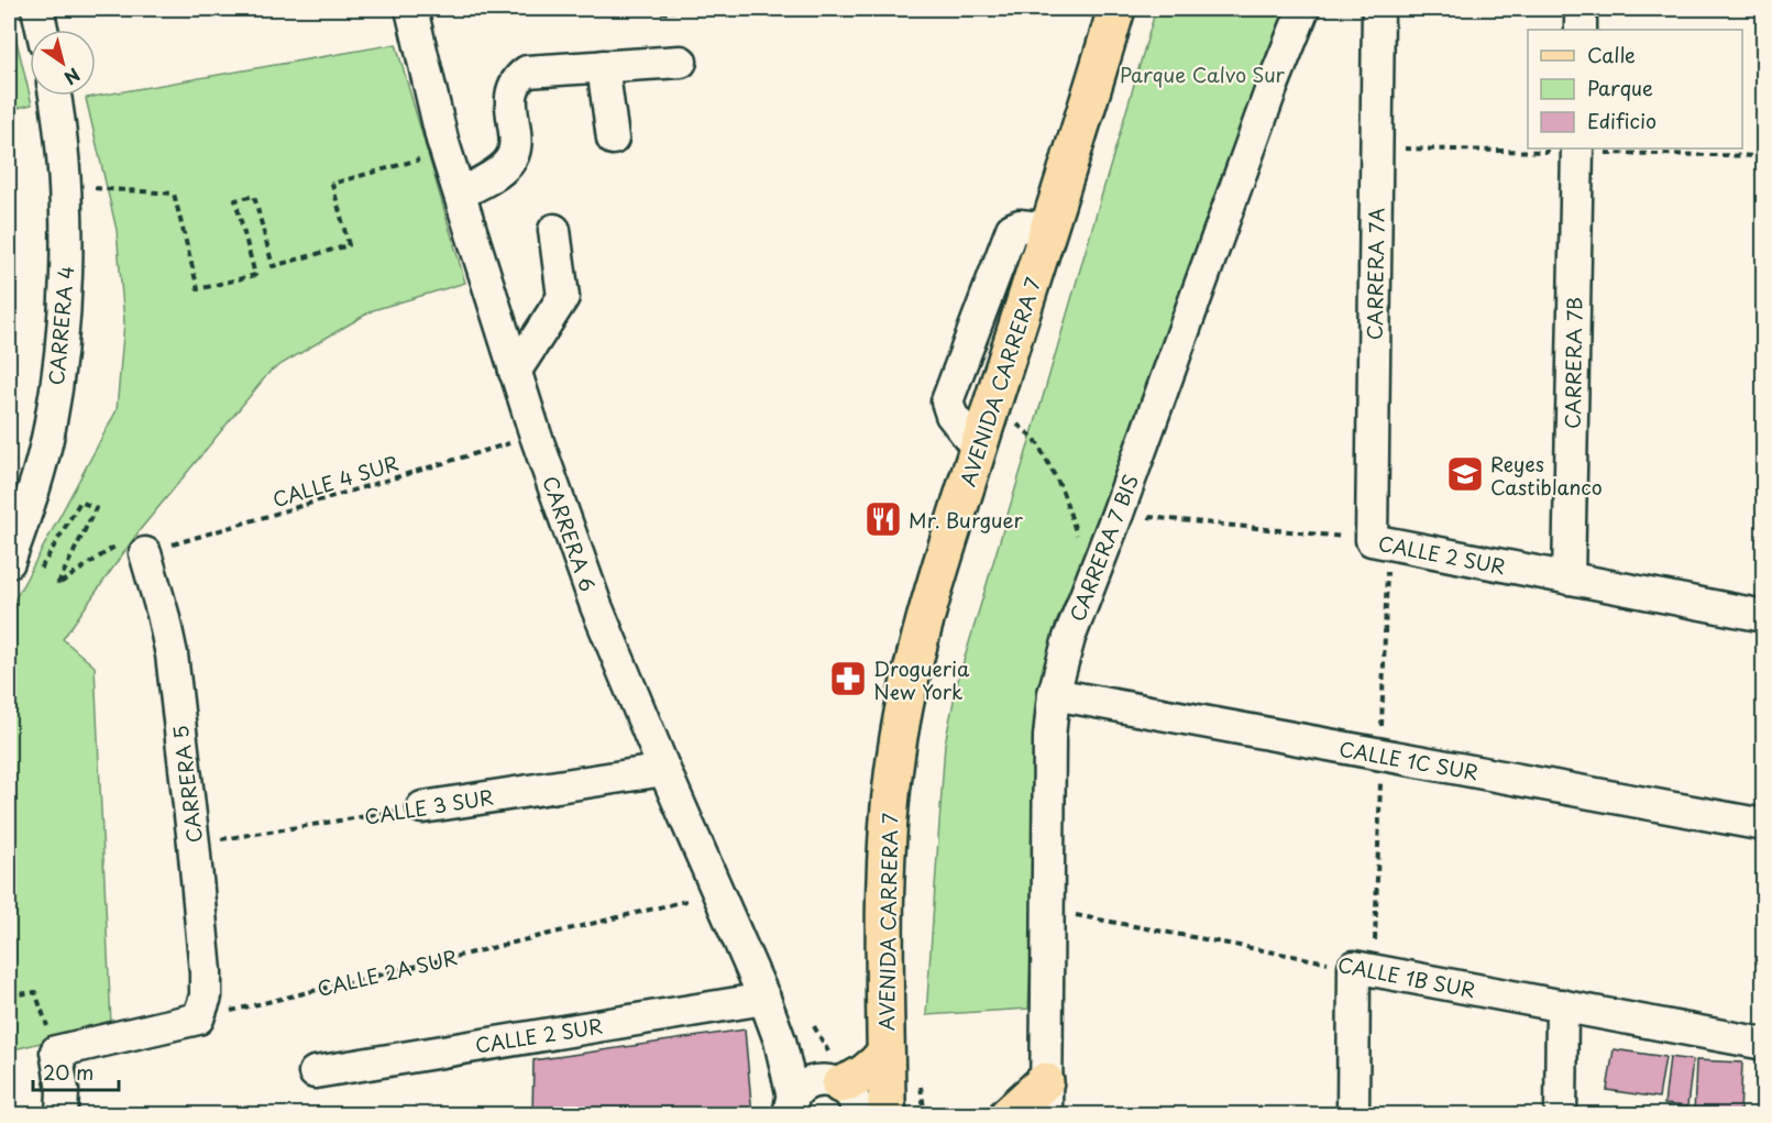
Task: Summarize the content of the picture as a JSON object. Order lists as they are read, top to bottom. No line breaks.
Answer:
{"streets":{"main road":["AVENIDA CARRERA 7"],"street":["CARRERA 7A","CARRERA 4","CARRERA 7B","CARRERA 6","CARRERA 7 BIS","CALLE 2 SUR","CALLE 1C SUR","CARRERA 5","CALLE 3 SUR","CALLE 1B SUR"],"path":["CALLE 4 SUR","CALLE 2A SUR"]},"crossings":[["CARRERA 7A","CALLE 2 SUR"],["CARRERA 7B","CALLE 2 SUR"],["CALLE 4 SUR","CARRERA 6"],["CALLE 4 SUR","CARRERA 5"],["CARRERA 6","CALLE 2 SUR"],["CARRERA 6","CALLE 3 SUR"],["CARRERA 6","CALLE 2A SUR"],["CARRERA 7 BIS","CALLE 2 SUR"],["CARRERA 7 BIS","CALLE 1C SUR"],["CARRERA 7 BIS","CALLE 1B SUR"],["CARRERA 5","CALLE 3 SUR"],["CARRERA 5","CALLE 2A SUR"]],"parks":["Parque Calvo Sur"],"places":{"school or university":["Reyes Castiblanco"],"restaurant":["Mr. Burguer"],"pharmacy":["Drogueria New York"]},"legend":["Calle","Parque","Edificio"],"scale_bar":"20 m","north":"bottom right"}
